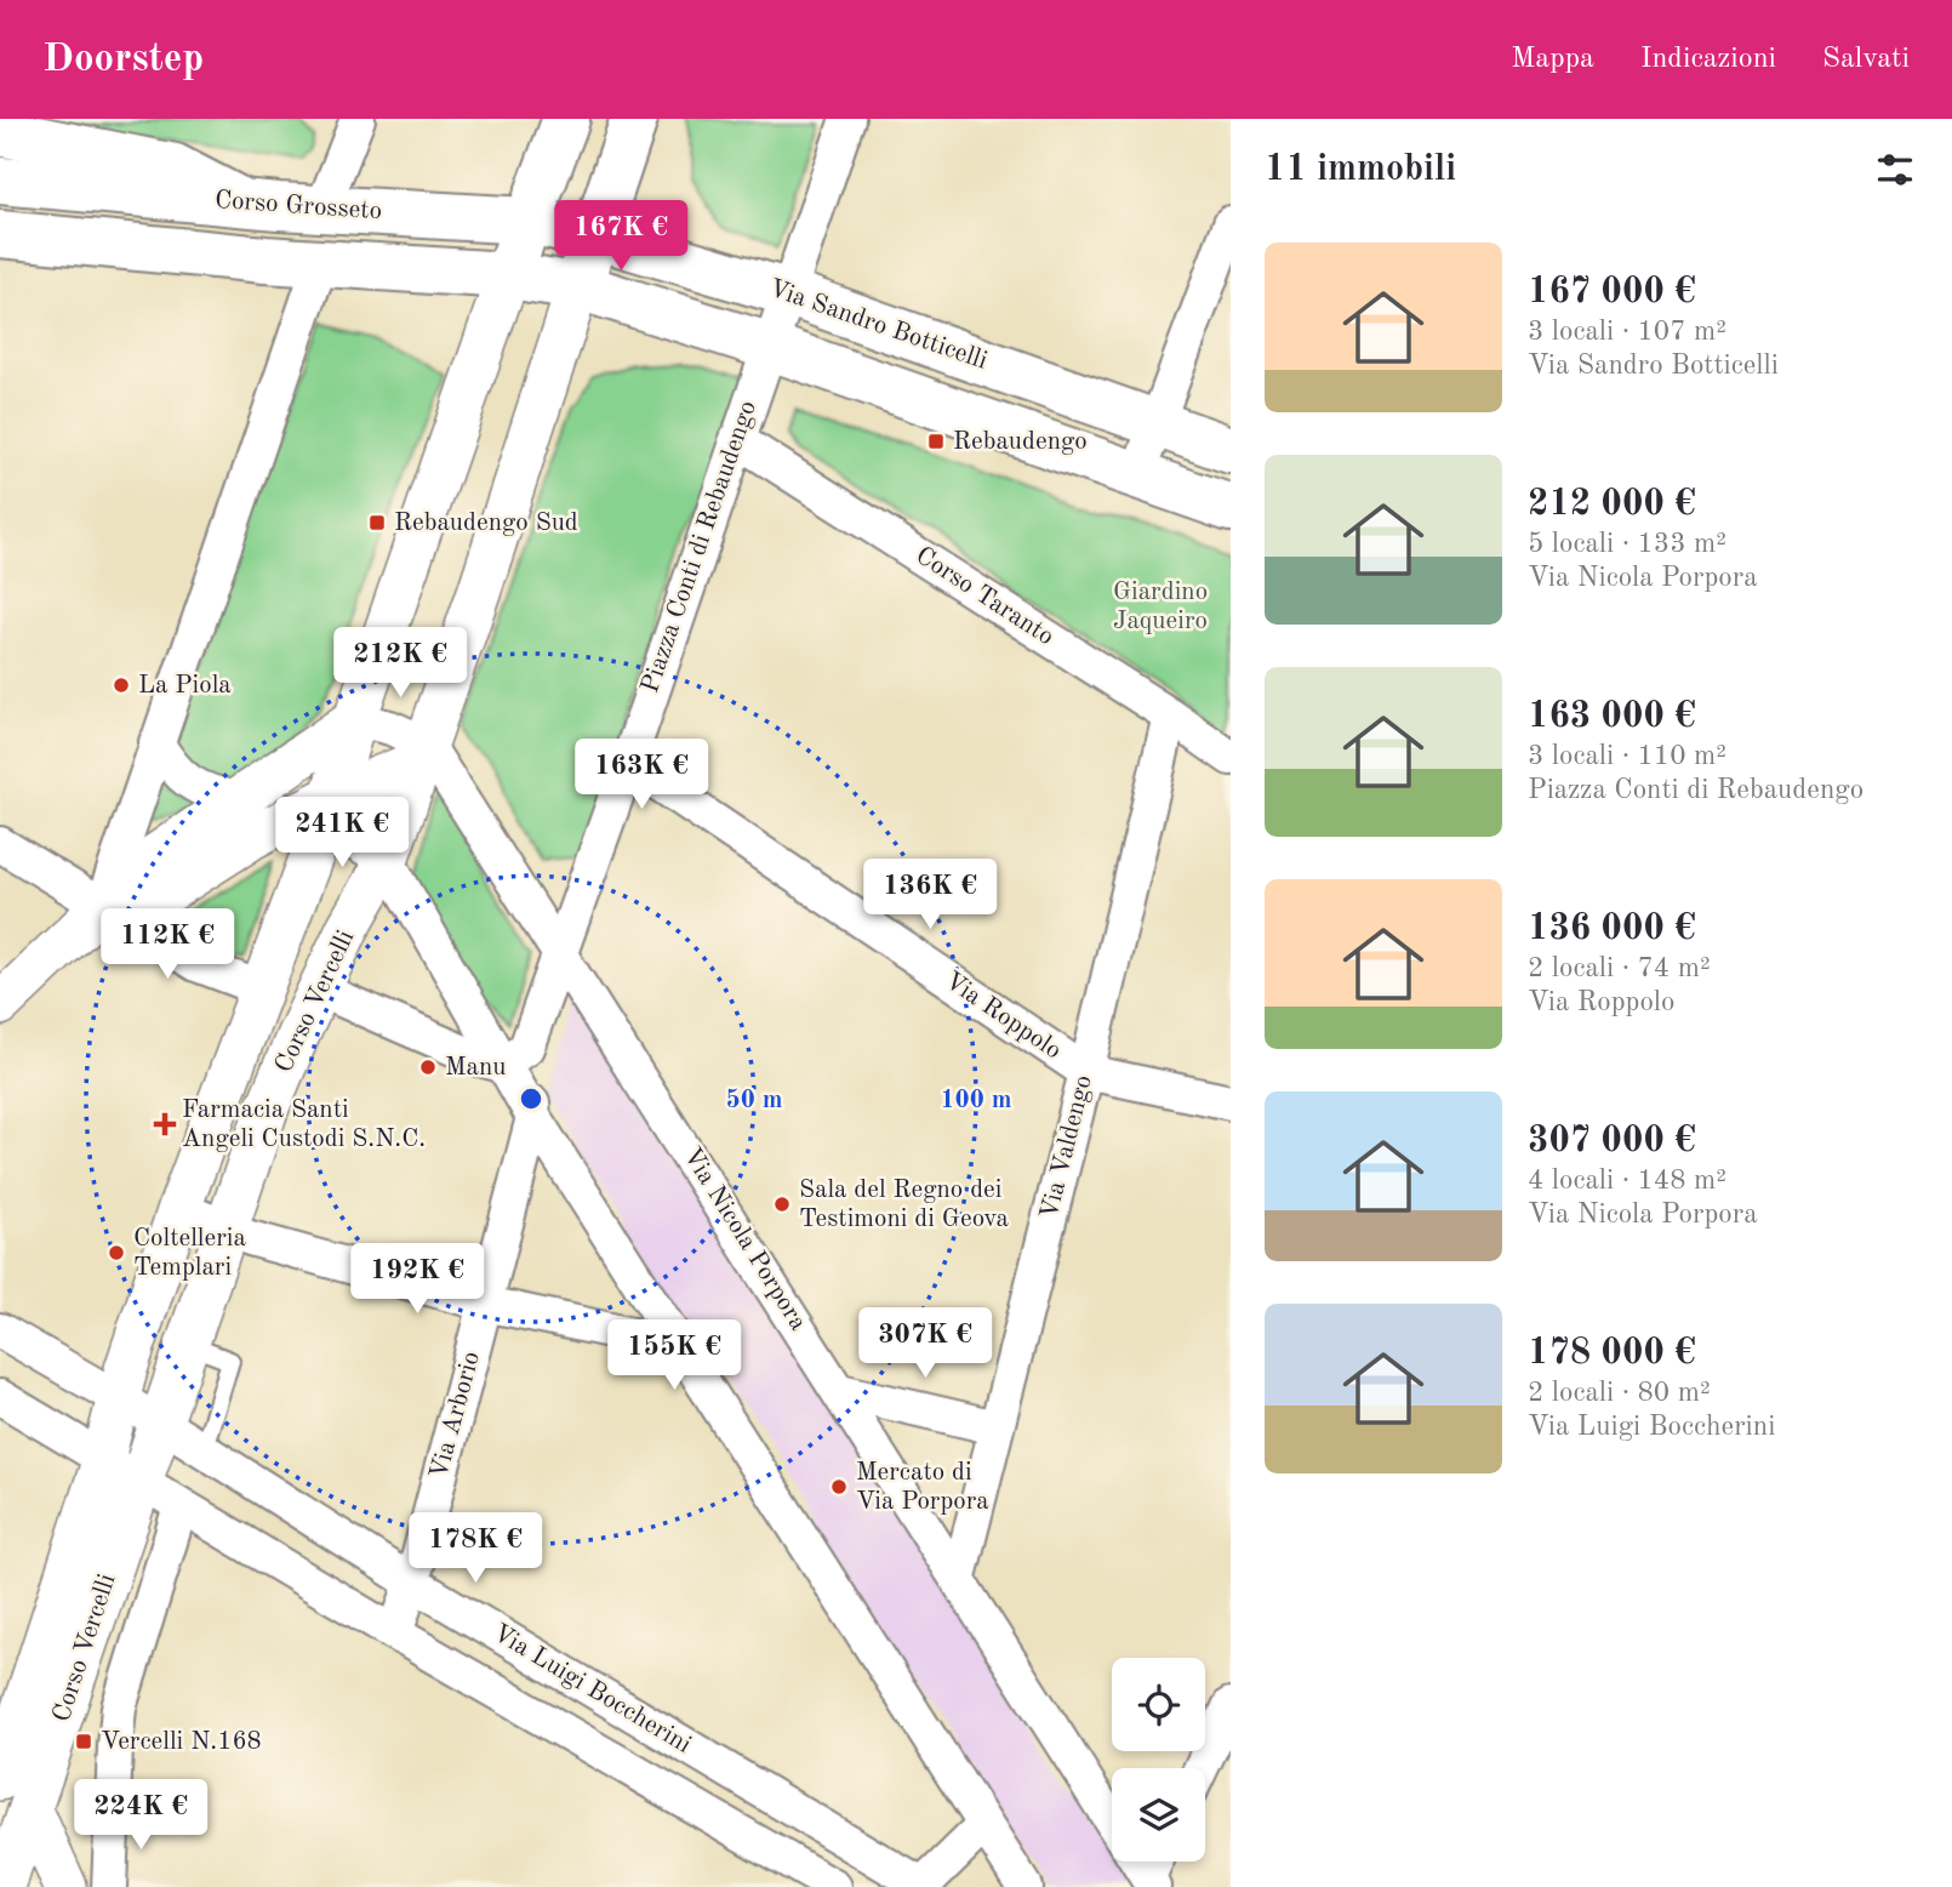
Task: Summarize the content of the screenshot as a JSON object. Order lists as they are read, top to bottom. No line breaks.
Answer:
{"streets":{"main road":["Corso Grosseto","Via Sandro Botticelli","Corso Vercelli"],"street":["Piazza Conti di Rebaudengo","Corso Taranto","Via Roppolo","Via Valdengo","Via Nicola Porpora","Via Arborio","Via Luigi Boccherini"]},"crossings":[["Corso Grosseto","Via Sandro Botticelli"],["Corso Grosseto","Corso Vercelli"],["Via Sandro Botticelli","Piazza Conti di Rebaudengo"],["Via Sandro Botticelli","Corso Vercelli"],["Piazza Conti di Rebaudengo","Corso Taranto"],["Piazza Conti di Rebaudengo","Via Roppolo"],["Piazza Conti di Rebaudengo","Via Nicola Porpora"],["Corso Taranto","Via Valdengo"],["Corso Vercelli","Via Nicola Porpora"],["Corso Vercelli","Via Luigi Boccherini"],["Via Roppolo","Via Valdengo"],["Via Valdengo","Via Nicola Porpora"],["Via Arborio","Via Luigi Boccherini"]],"parks":["Giardino Jaqueiro"],"places":{"transit":["Rebaudengo","Rebaudengo Sud","Vercelli N.168"],"other":["La Piola","Manu","Sala del Regno dei Testimoni di Geova","Coltelleria Templari","Mercato di Via Porpora"],"health":["Farmacia Santi Angeli Custodi S.N.C."]},"page":{"header":"Doorstep","nav":["Mappa","Indicazioni","Salvati"],"heading":"11 immobili","price":["167K €","212K €","163K €","241K €","136K €","112K €","192K €","307K €","155K €","178K €","224K €"],"list":[{"name":"167 000 €","note":"3 locali · 107 m² · Via Sandro Botticelli"},{"name":"212 000 €","note":"5 locali · 133 m² · Via Nicola Porpora"},{"name":"163 000 €","note":"3 locali · 110 m² · Piazza Conti di Rebaudengo"},{"name":"136 000 €","note":"2 locali · 74 m² · Via Roppolo"},{"name":"307 000 €","note":"4 locali · 148 m² · Via Nicola Porpora"},{"name":"178 000 €","note":"2 locali · 80 m² · Via Luigi Boccherini"}]},"rings":["50 m","100 m"]}
